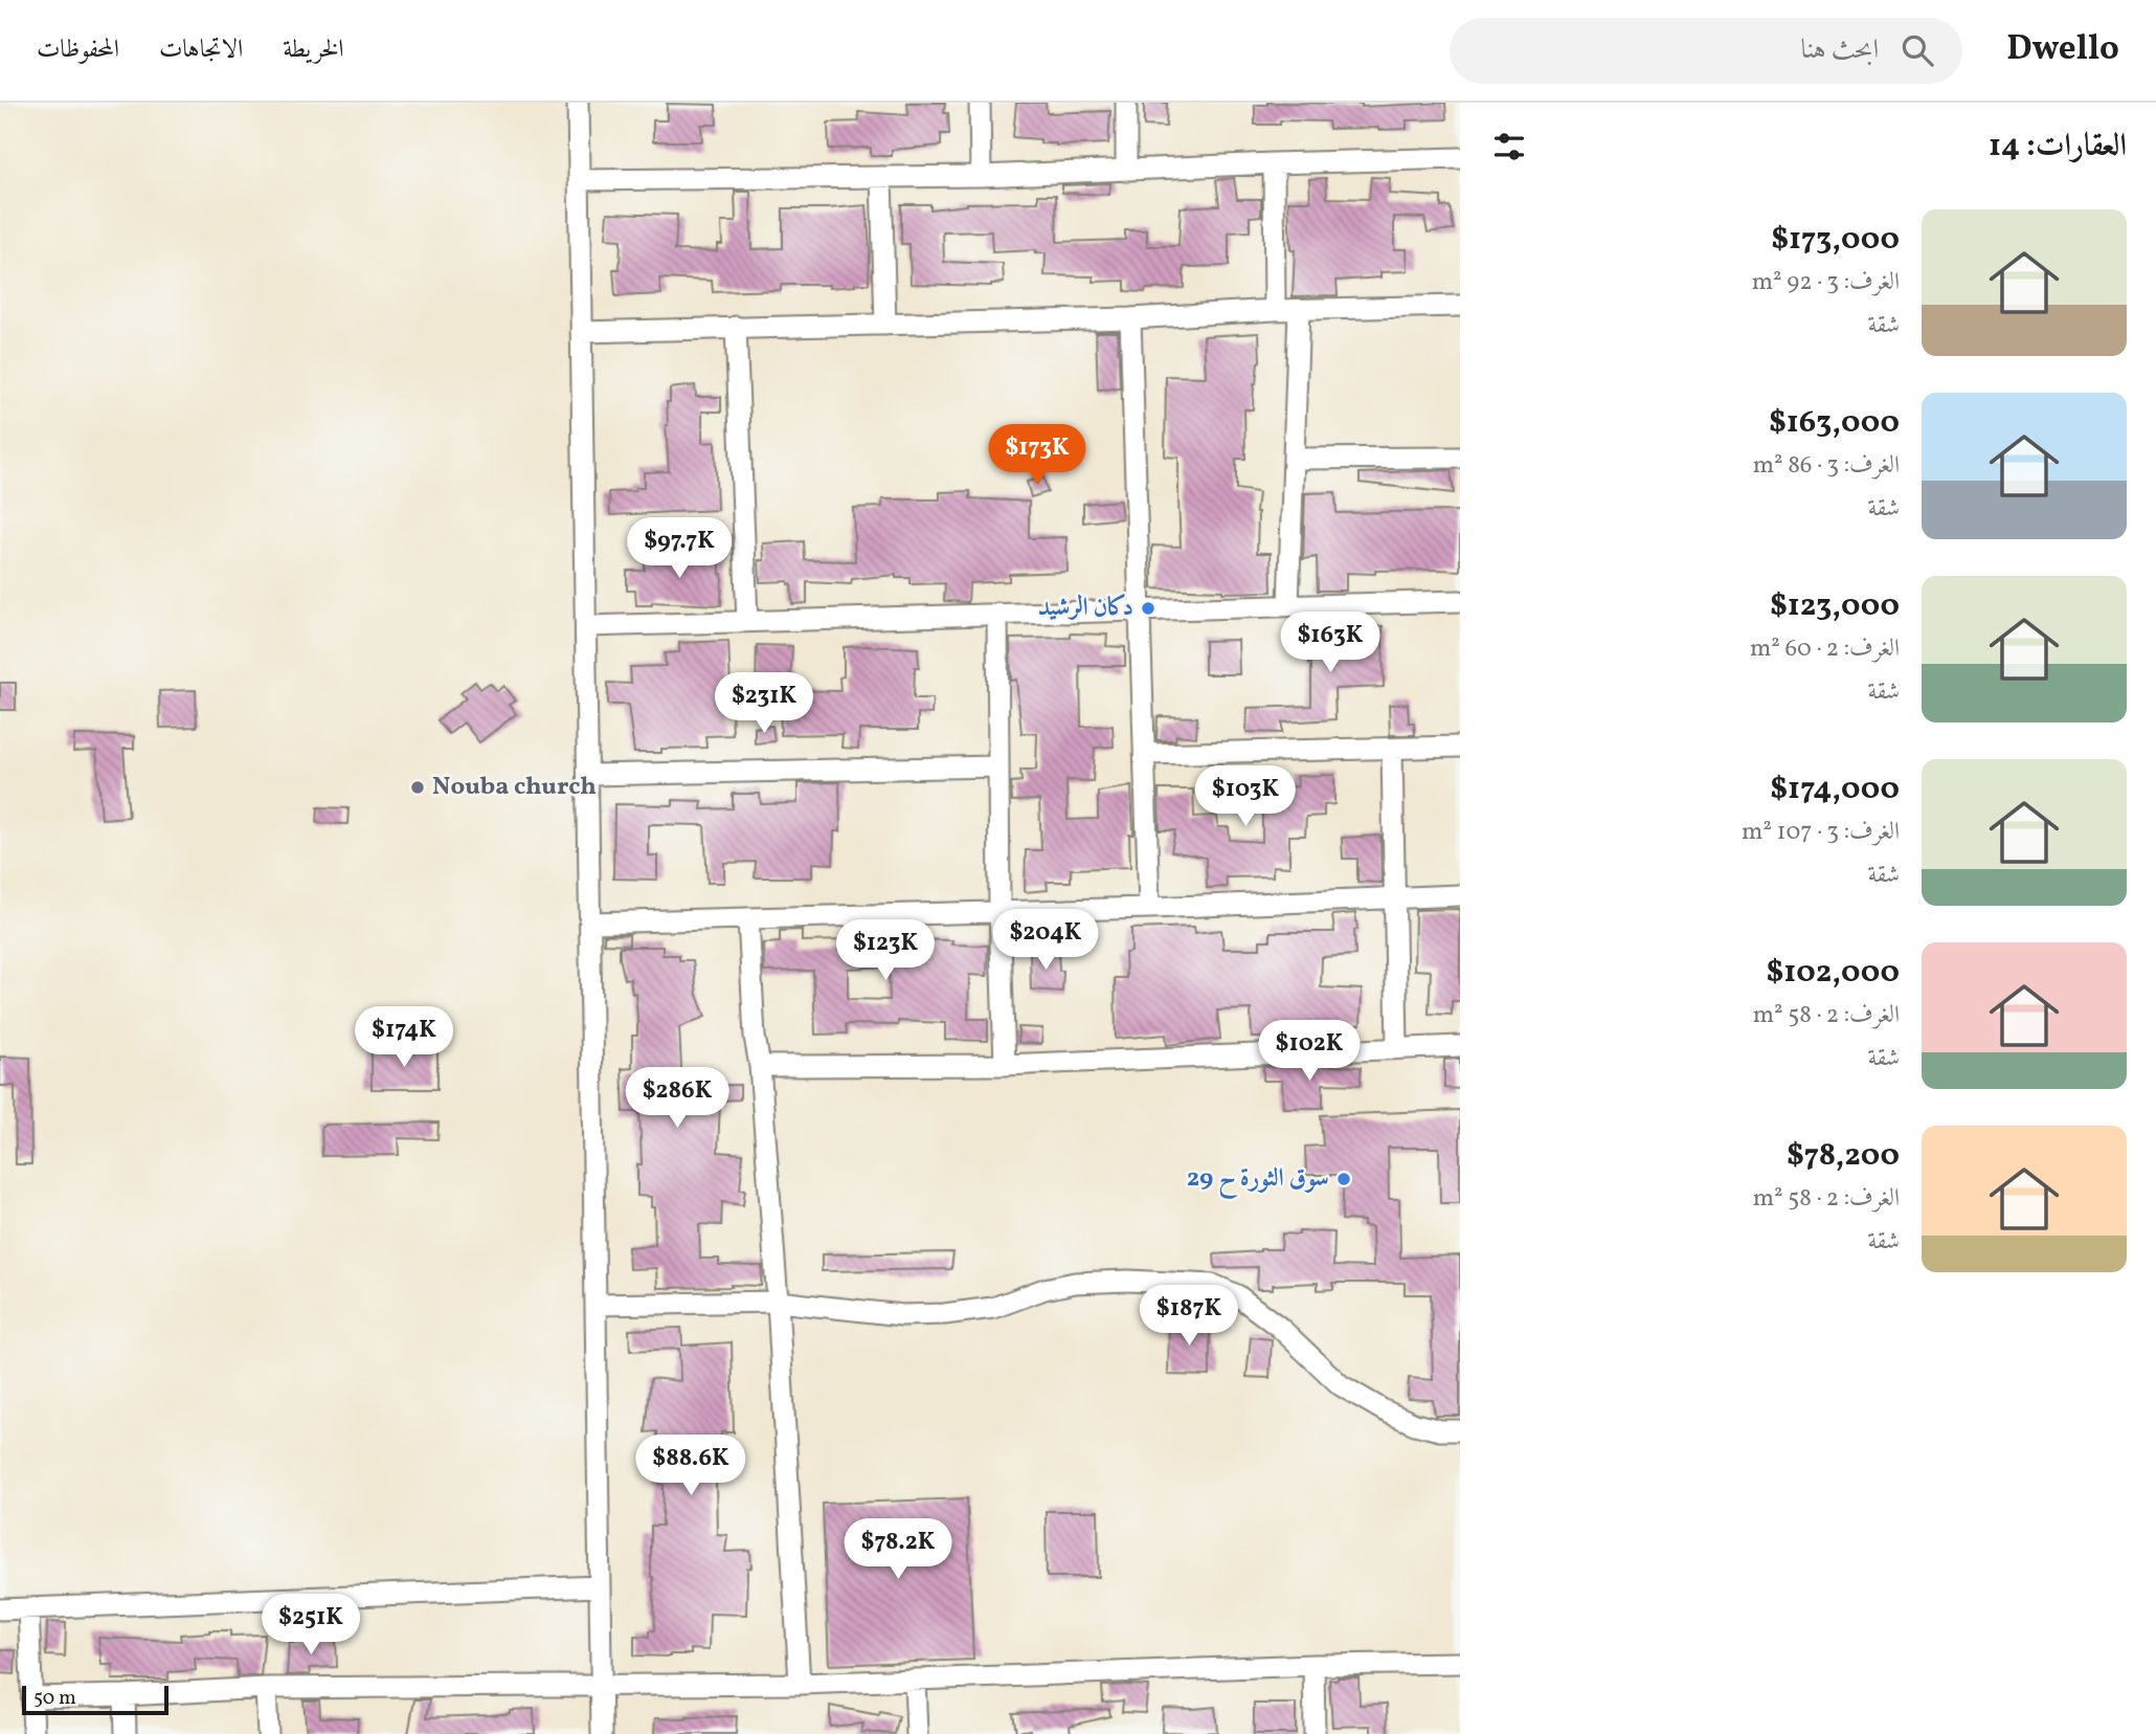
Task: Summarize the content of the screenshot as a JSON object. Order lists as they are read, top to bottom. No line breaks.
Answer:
{"places":["دكان الرشيد","Nouba church","سوق الثورة ح 29"],"scale_bar":"50 m","page":{"header":"Dwello","search":"ابحث هنا","nav":["الخريطة","الاتجاهات","المحفوظات"],"heading":"العقارات: 14","list":[{"name":"$173,000","note":"الغرف: 3 · 92 m² · شقة"},{"name":"$163,000","note":"الغرف: 3 · 86 m² · شقة"},{"name":"$123,000","note":"الغرف: 2 · 60 m² · شقة"},{"name":"$174,000","note":"الغرف: 3 · 107 m² · شقة"},{"name":"$102,000","note":"الغرف: 2 · 58 m² · شقة"},{"name":"$78,200","note":"الغرف: 2 · 58 m² · شقة"}],"price":["$173K","$97.7K","$163K","$231K","$103K","$204K","$123K","$174K","$102K","$286K","$187K","$88.6K","$78.2K","$251K"],"scale":"50 m"}}
